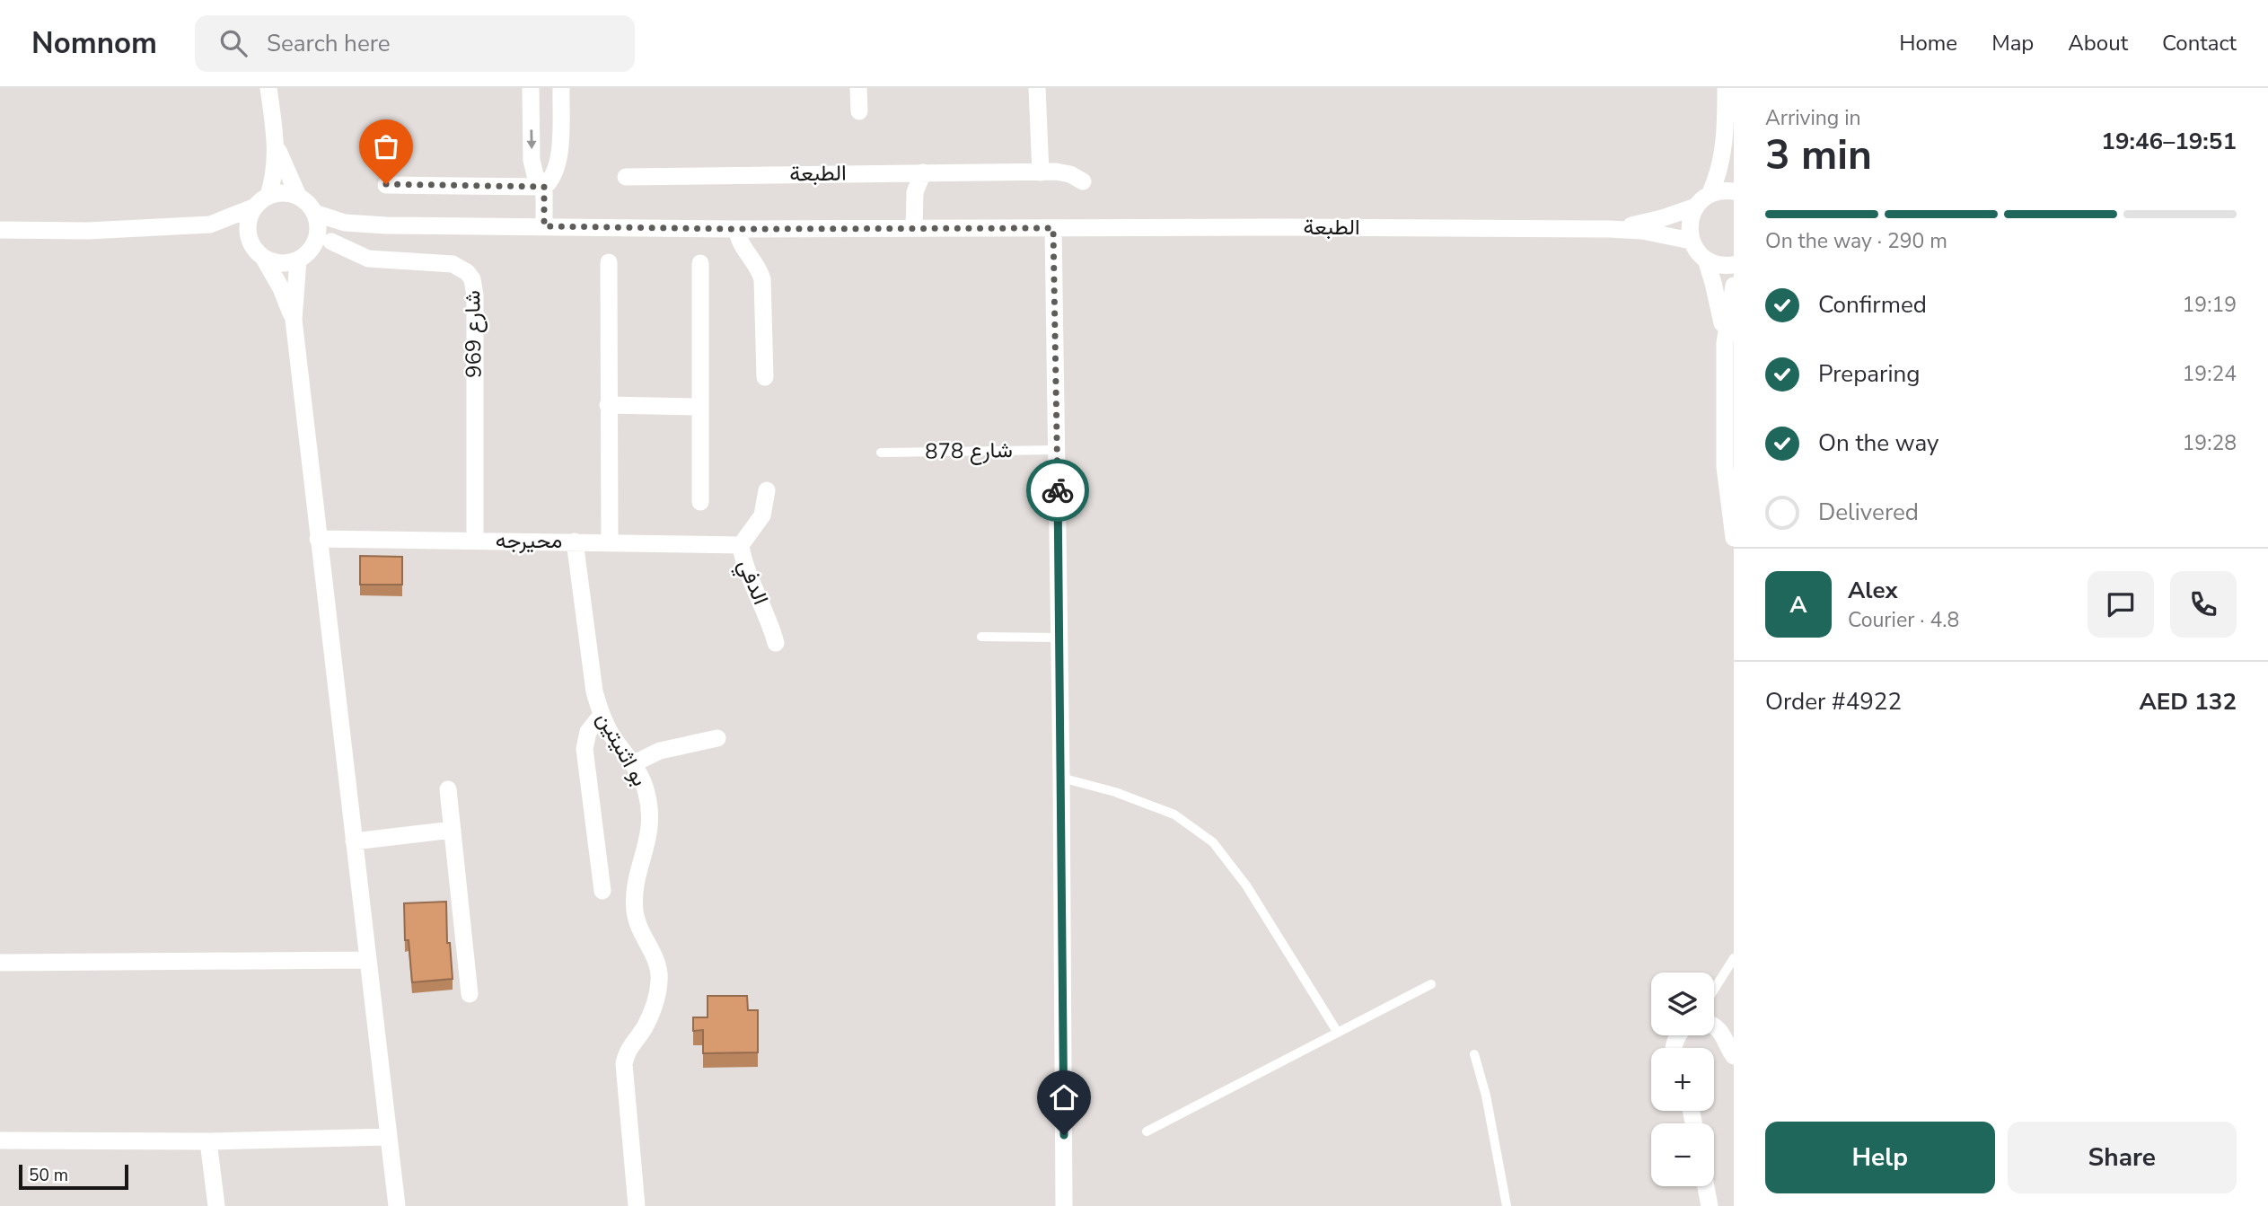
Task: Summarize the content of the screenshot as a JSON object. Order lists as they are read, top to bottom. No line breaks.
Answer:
{"streets":{"street":["الطبعة","شارع 969","محيرجه","الدفي","بو اثنيتين"],"lane":["شارع 878"]},"crossings":[["شارع 969","محيرجه"],["محيرجه","الدفي"],["محيرجه","بو اثنيتين"]],"scale_bar":"50 m","page":{"header":"Nomnom","search":"Search here","nav":["Home","Map","About","Contact"],"heading":["3 min","Arriving in","19:46–19:51"],"panel":["Alex","Courier · 4.8","Order #4922","AED 132"],"bar":"On the way · 290 m","list":[["Confirmed","19:19"],["Preparing","19:24"],["On the way","19:28"],"Delivered"],"round":"A","map_buttons":["+","−"],"buttons":["Help","Share"],"scale":"50 m"}}
